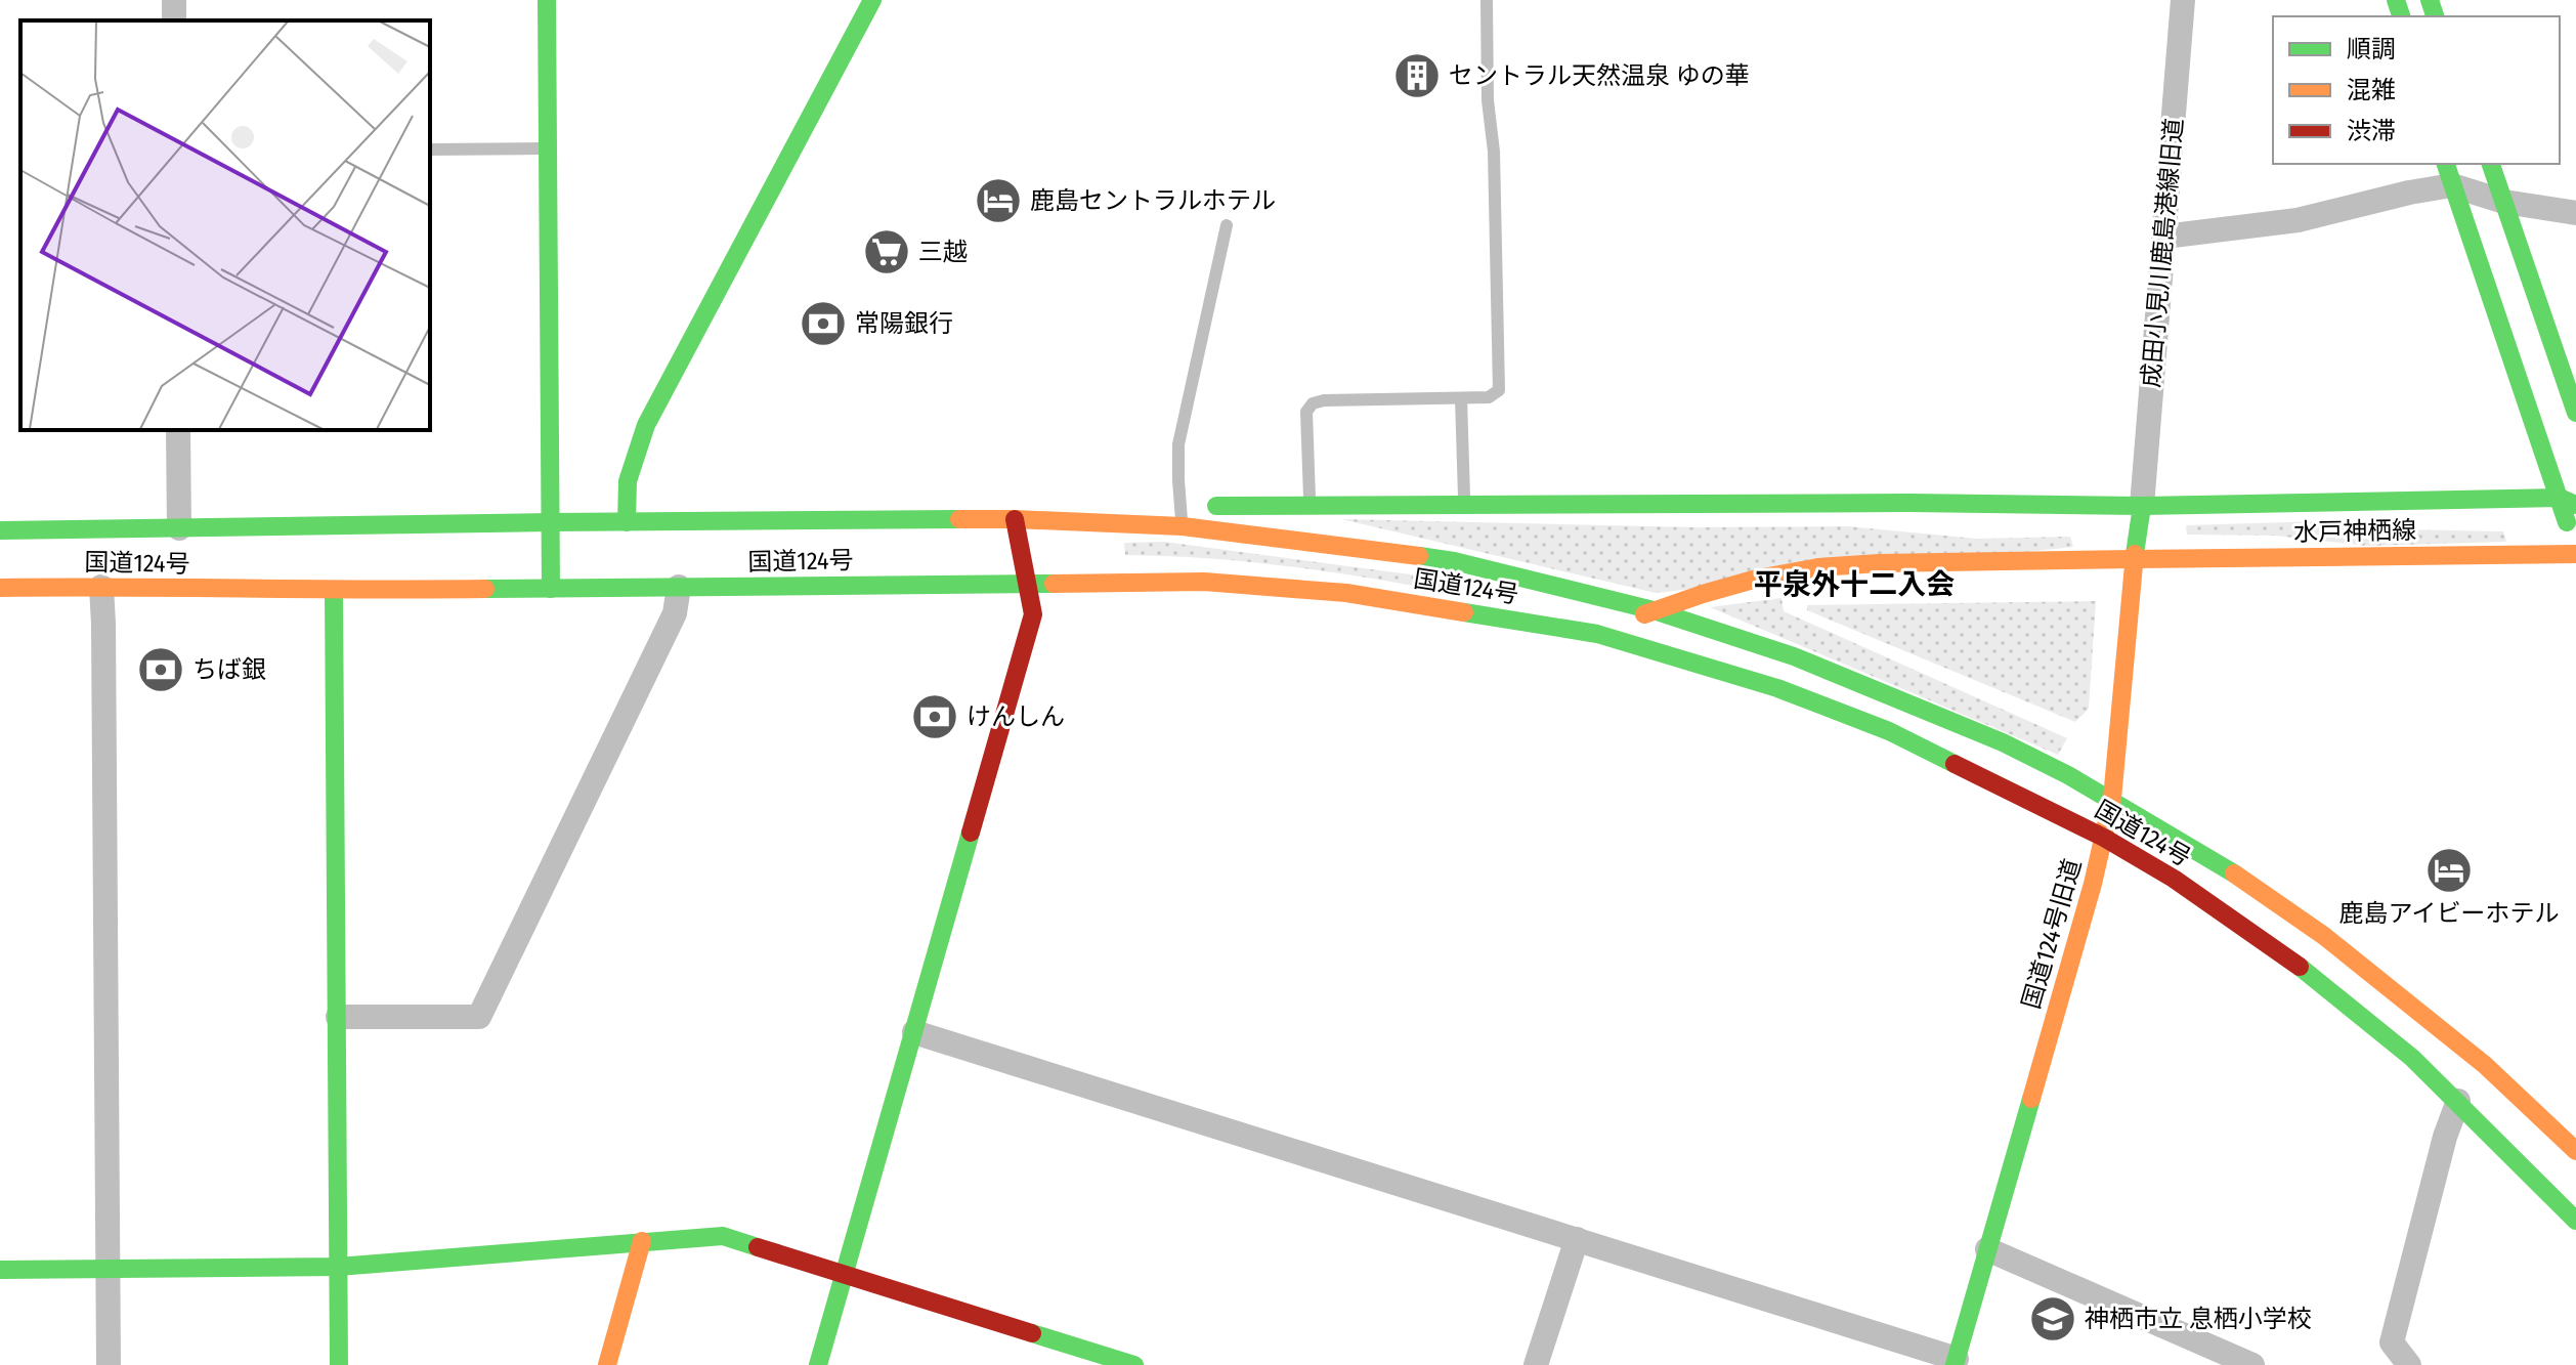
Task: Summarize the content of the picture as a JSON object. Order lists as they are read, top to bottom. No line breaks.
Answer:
{"streets":{"main road":["水戸神栖線","国道124号","国道124号旧道"],"street":["成田小見川鹿島港線旧道"]},"crossings":[["成田小見川鹿島港線旧道","水戸神栖線"],["成田小見川鹿島港線旧道","国道124号"],["成田小見川鹿島港線旧道","国道124号旧道"],["水戸神栖線","国道124号"],["水戸神栖線","国道124号旧道"],["国道124号","国道124号旧道"]],"districts":["平泉外十二入会"],"places":{"building":["セントラル天然温泉 ゆの華"],"hotel":["鹿島セントラルホテル","鹿島アイビーホテル"],"supermarket":["三越"],"bank":["常陽銀行","ちば銀","けんしん"],"school or university":["神栖市立 息栖小学校"]},"legend":["順調","混雑","渋滞"]}
